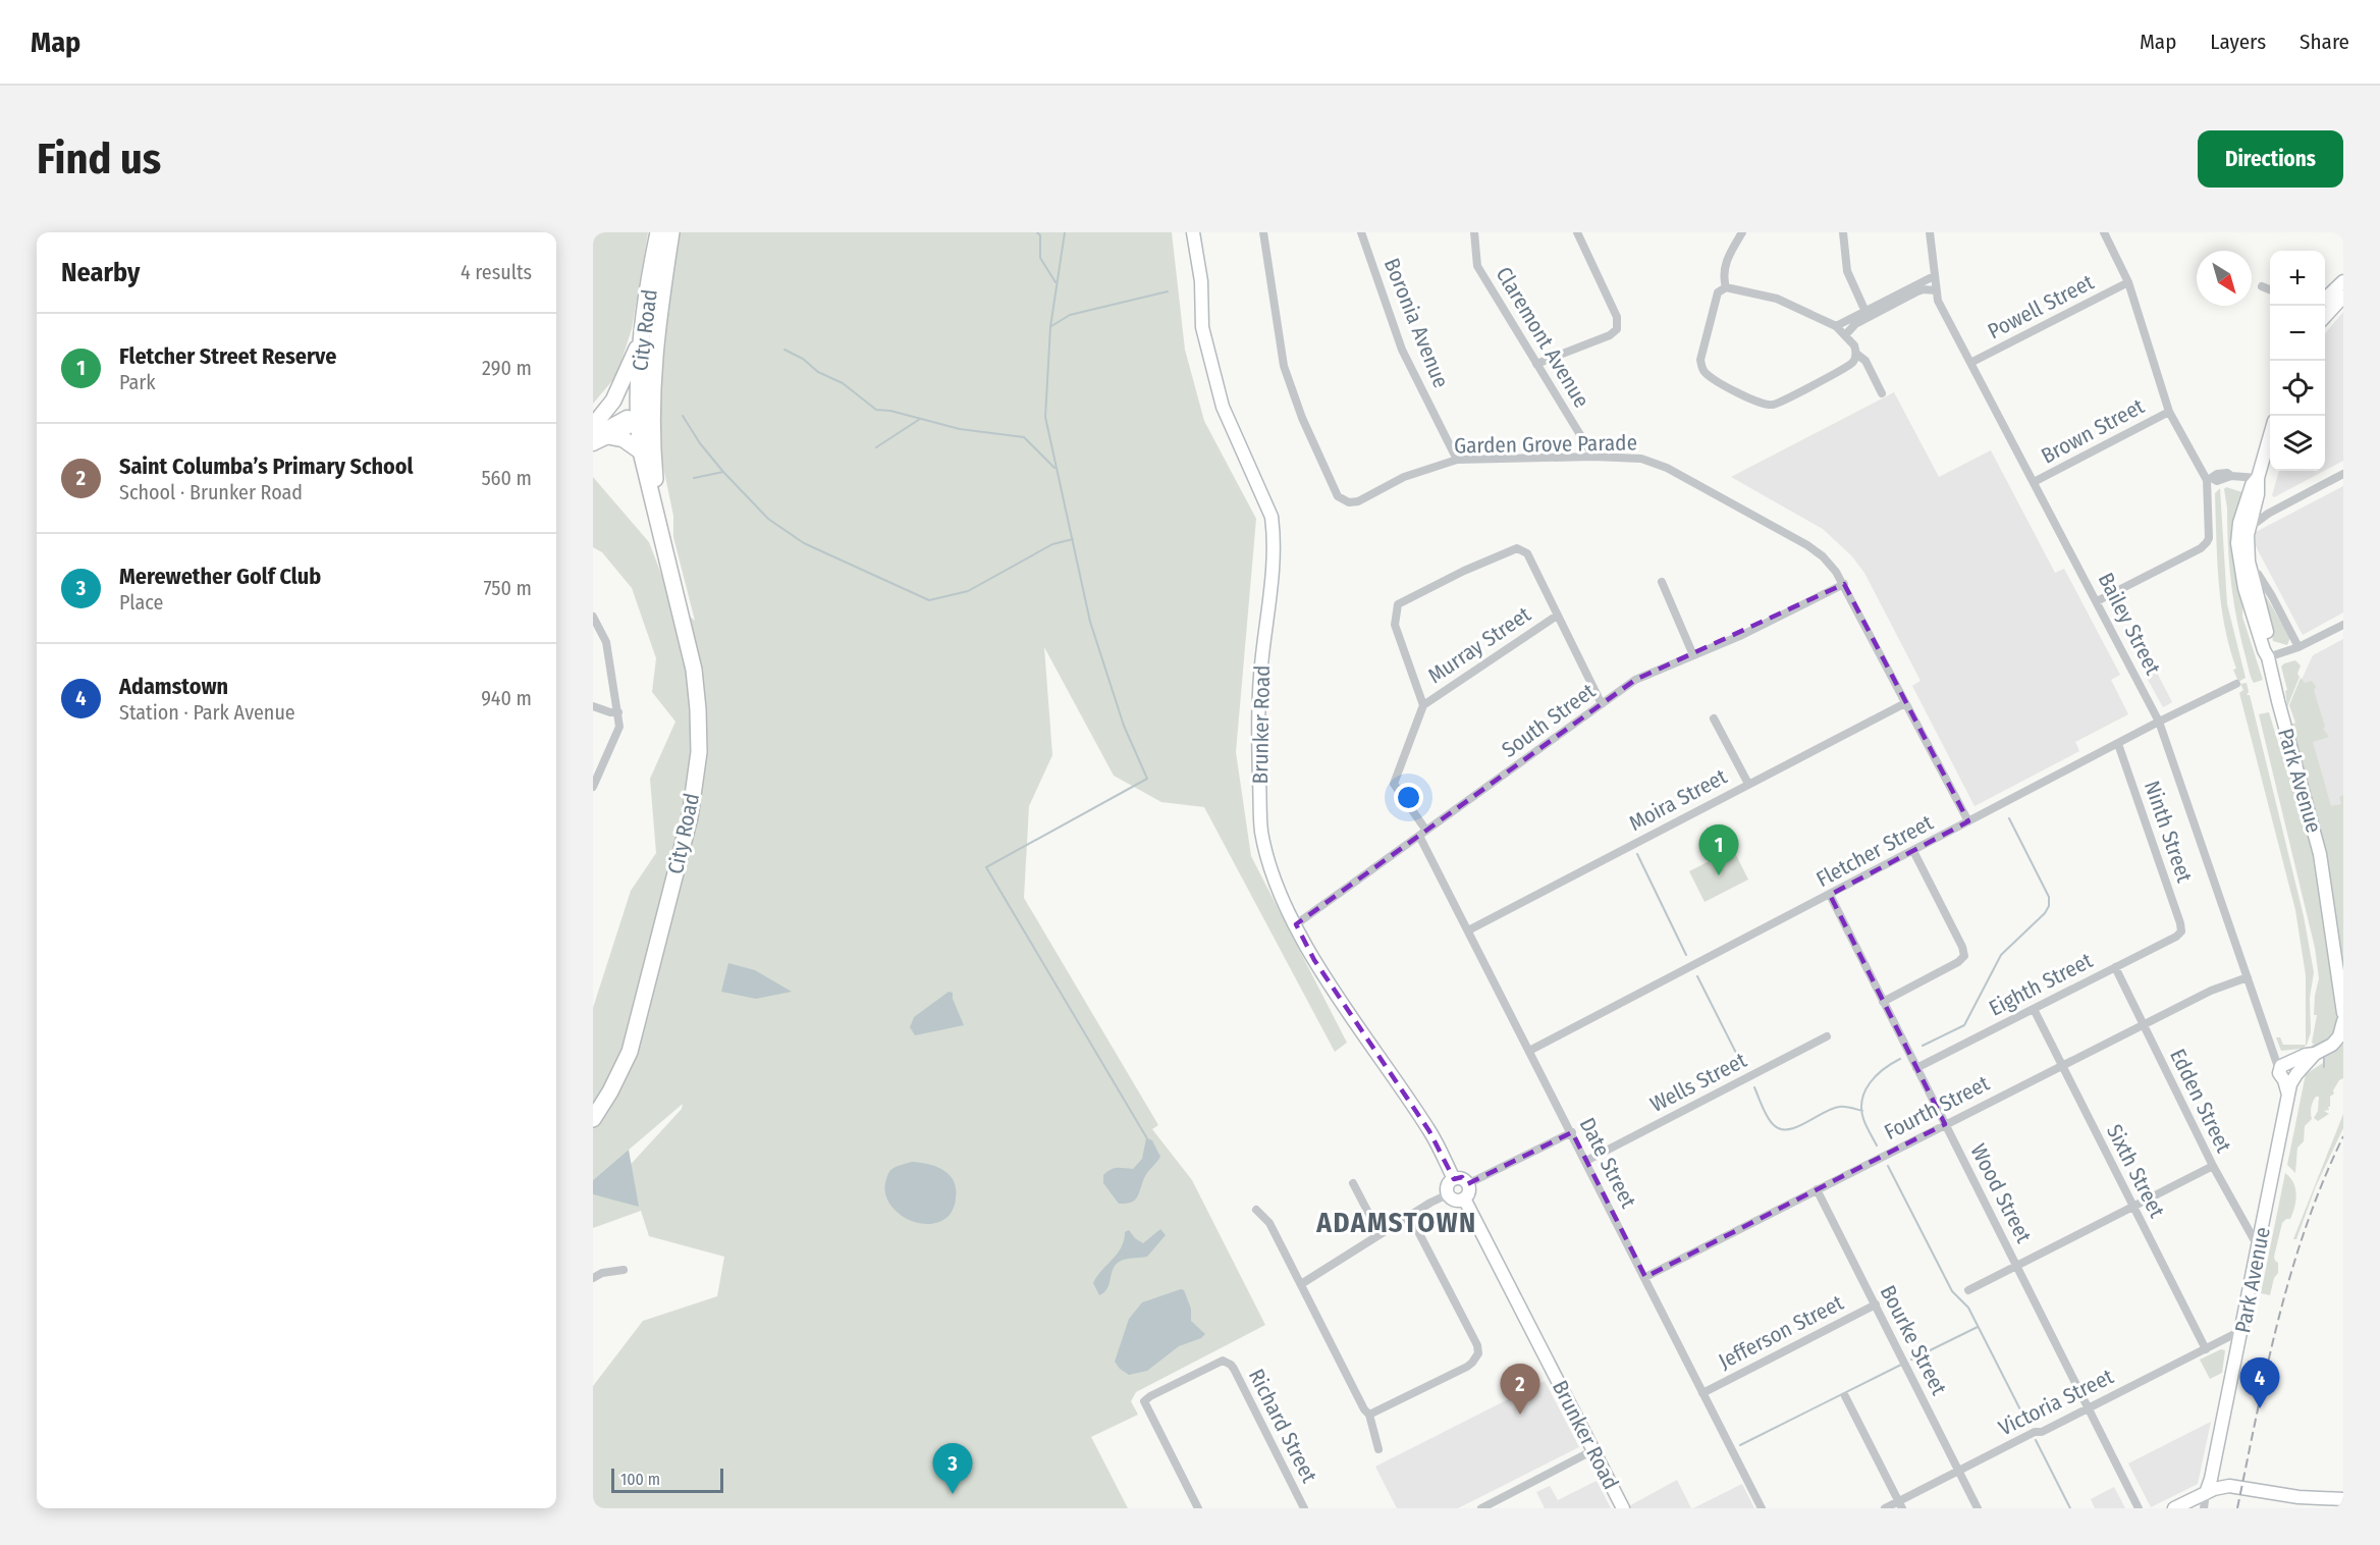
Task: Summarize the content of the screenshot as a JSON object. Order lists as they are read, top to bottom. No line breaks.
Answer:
{"streets":{"highway":["City Road"],"main road":["Brunker Road","Park Avenue"],"street":["Powell Street","Boronia Avenue","Claremont Avenue","Brown Street","Garden Grove Parade","Bailey Street","Murray Street","South Street","Moira Street","Ninth Street","Fletcher Street","Eighth Street","Wells Street","Edden Street","Fourth Street","Date Street","Sixth Street","Wood Street","Jefferson Street","Bourke Street","Victoria Street","Richard Street"]},"crossings":[["Powell Street","Bailey Street"],["Boronia Avenue","Garden Grove Parade"],["Claremont Avenue","Garden Grove Parade"],["Brown Street","Bailey Street"],["Garden Grove Parade","South Street"],["Garden Grove Parade","Moira Street"],["Garden Grove Parade","Fletcher Street"],["Bailey Street","Park Avenue"],["Bailey Street","Fletcher Street"],["Bailey Street","Fourth Street"],["Murray Street","Date Street"],["South Street","Brunker Road"],["South Street","Date Street"],["Park Avenue","Edden Street"],["Park Avenue","Victoria Street"],["Moira Street","Date Street"],["Ninth Street","Fletcher Street"],["Ninth Street","Eighth Street"],["Fletcher Street","Date Street"],["Fletcher Street","Wood Street"],["Eighth Street","Edden Street"],["Eighth Street","Sixth Street"],["Eighth Street","Wood Street"],["Wells Street","Date Street"],["Edden Street","Fourth Street"],["Fourth Street","Date Street"],["Fourth Street","Sixth Street"],["Fourth Street","Wood Street"],["Fourth Street","Bourke Street"],["Date Street","Jefferson Street"],["Sixth Street","Victoria Street"],["Wood Street","Victoria Street"],["Jefferson Street","Bourke Street"],["Bourke Street","Victoria Street"]],"districts":["ADAMSTOWN"],"scale_bar":"100 m","north":"bottom right","page":{"header":"Map","nav":["Map","Layers","Share"],"buttons":"Directions","title":"Find us","heading":["Nearby","4 results"],"map_buttons":["+","−"],"list":[{"mark":"1","name":"Fletcher Street Reserve","note":"Park","value":"290 m"},{"mark":"2","name":"Saint Columba’s Primary School","note":"School · Brunker Road","value":"560 m"},{"mark":"3","name":"Merewether Golf Club","note":"Place","value":"750 m"},{"mark":"4","name":"Adamstown","note":"Station · Park Avenue","value":"940 m"}],"pins":["1","4","2","3"],"scale":"100 m"}}
